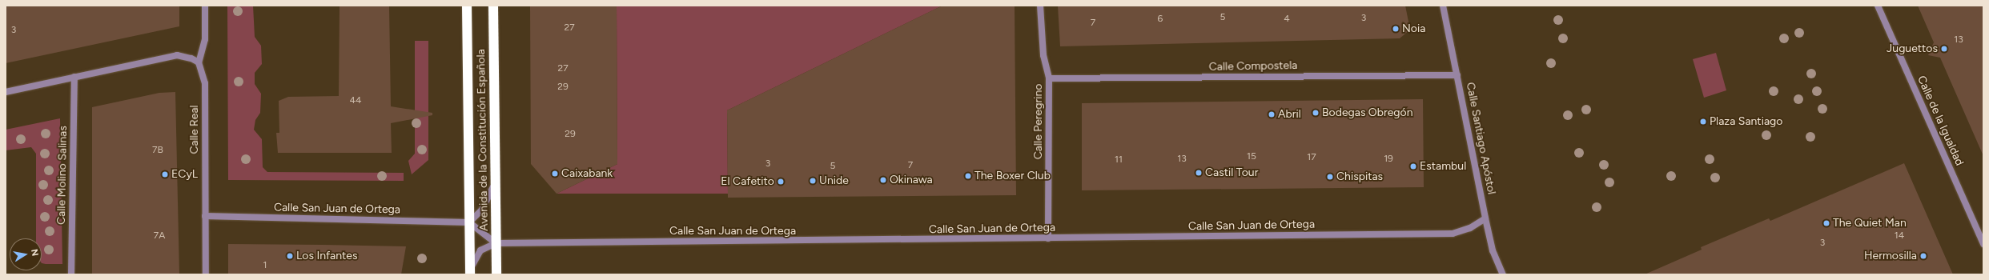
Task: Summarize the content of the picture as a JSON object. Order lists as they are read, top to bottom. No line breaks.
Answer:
{"streets":{"highway":["Avenida de la Constitución Española"],"street":["Calle Compostela","Calle de la Igualdad","Calle Peregrino","Calle Real","Calle Santiago Apóstol","Calle Molino Salinas","Calle San Juan de Ortega"]},"crossings":[["Calle Compostela","Calle Peregrino"],["Calle Compostela","Calle Santiago Apóstol"],["Calle Peregrino","Calle San Juan de Ortega"],["Calle Real","Calle San Juan de Ortega"],["Calle Santiago Apóstol","Calle San Juan de Ortega"],["Avenida de la Constitución Española","Calle San Juan de Ortega"]],"places":["Noia","Juguettos","Bodegas Obregón","Abril","Plaza Santiago","Estambul","Castil Tour","Caixabank","ECyL","The Boxer Club","Chispitas","Okinawa","Unide","El Cafetito","The Quiet Man","Los Infantes","Hermosilla"],"house_numbers":["5","3","6","4","7","27","3","13","27","29","44","29","7B","15","17","13","19","11","3","7","5","7A","14","3","1"],"north":"right"}
